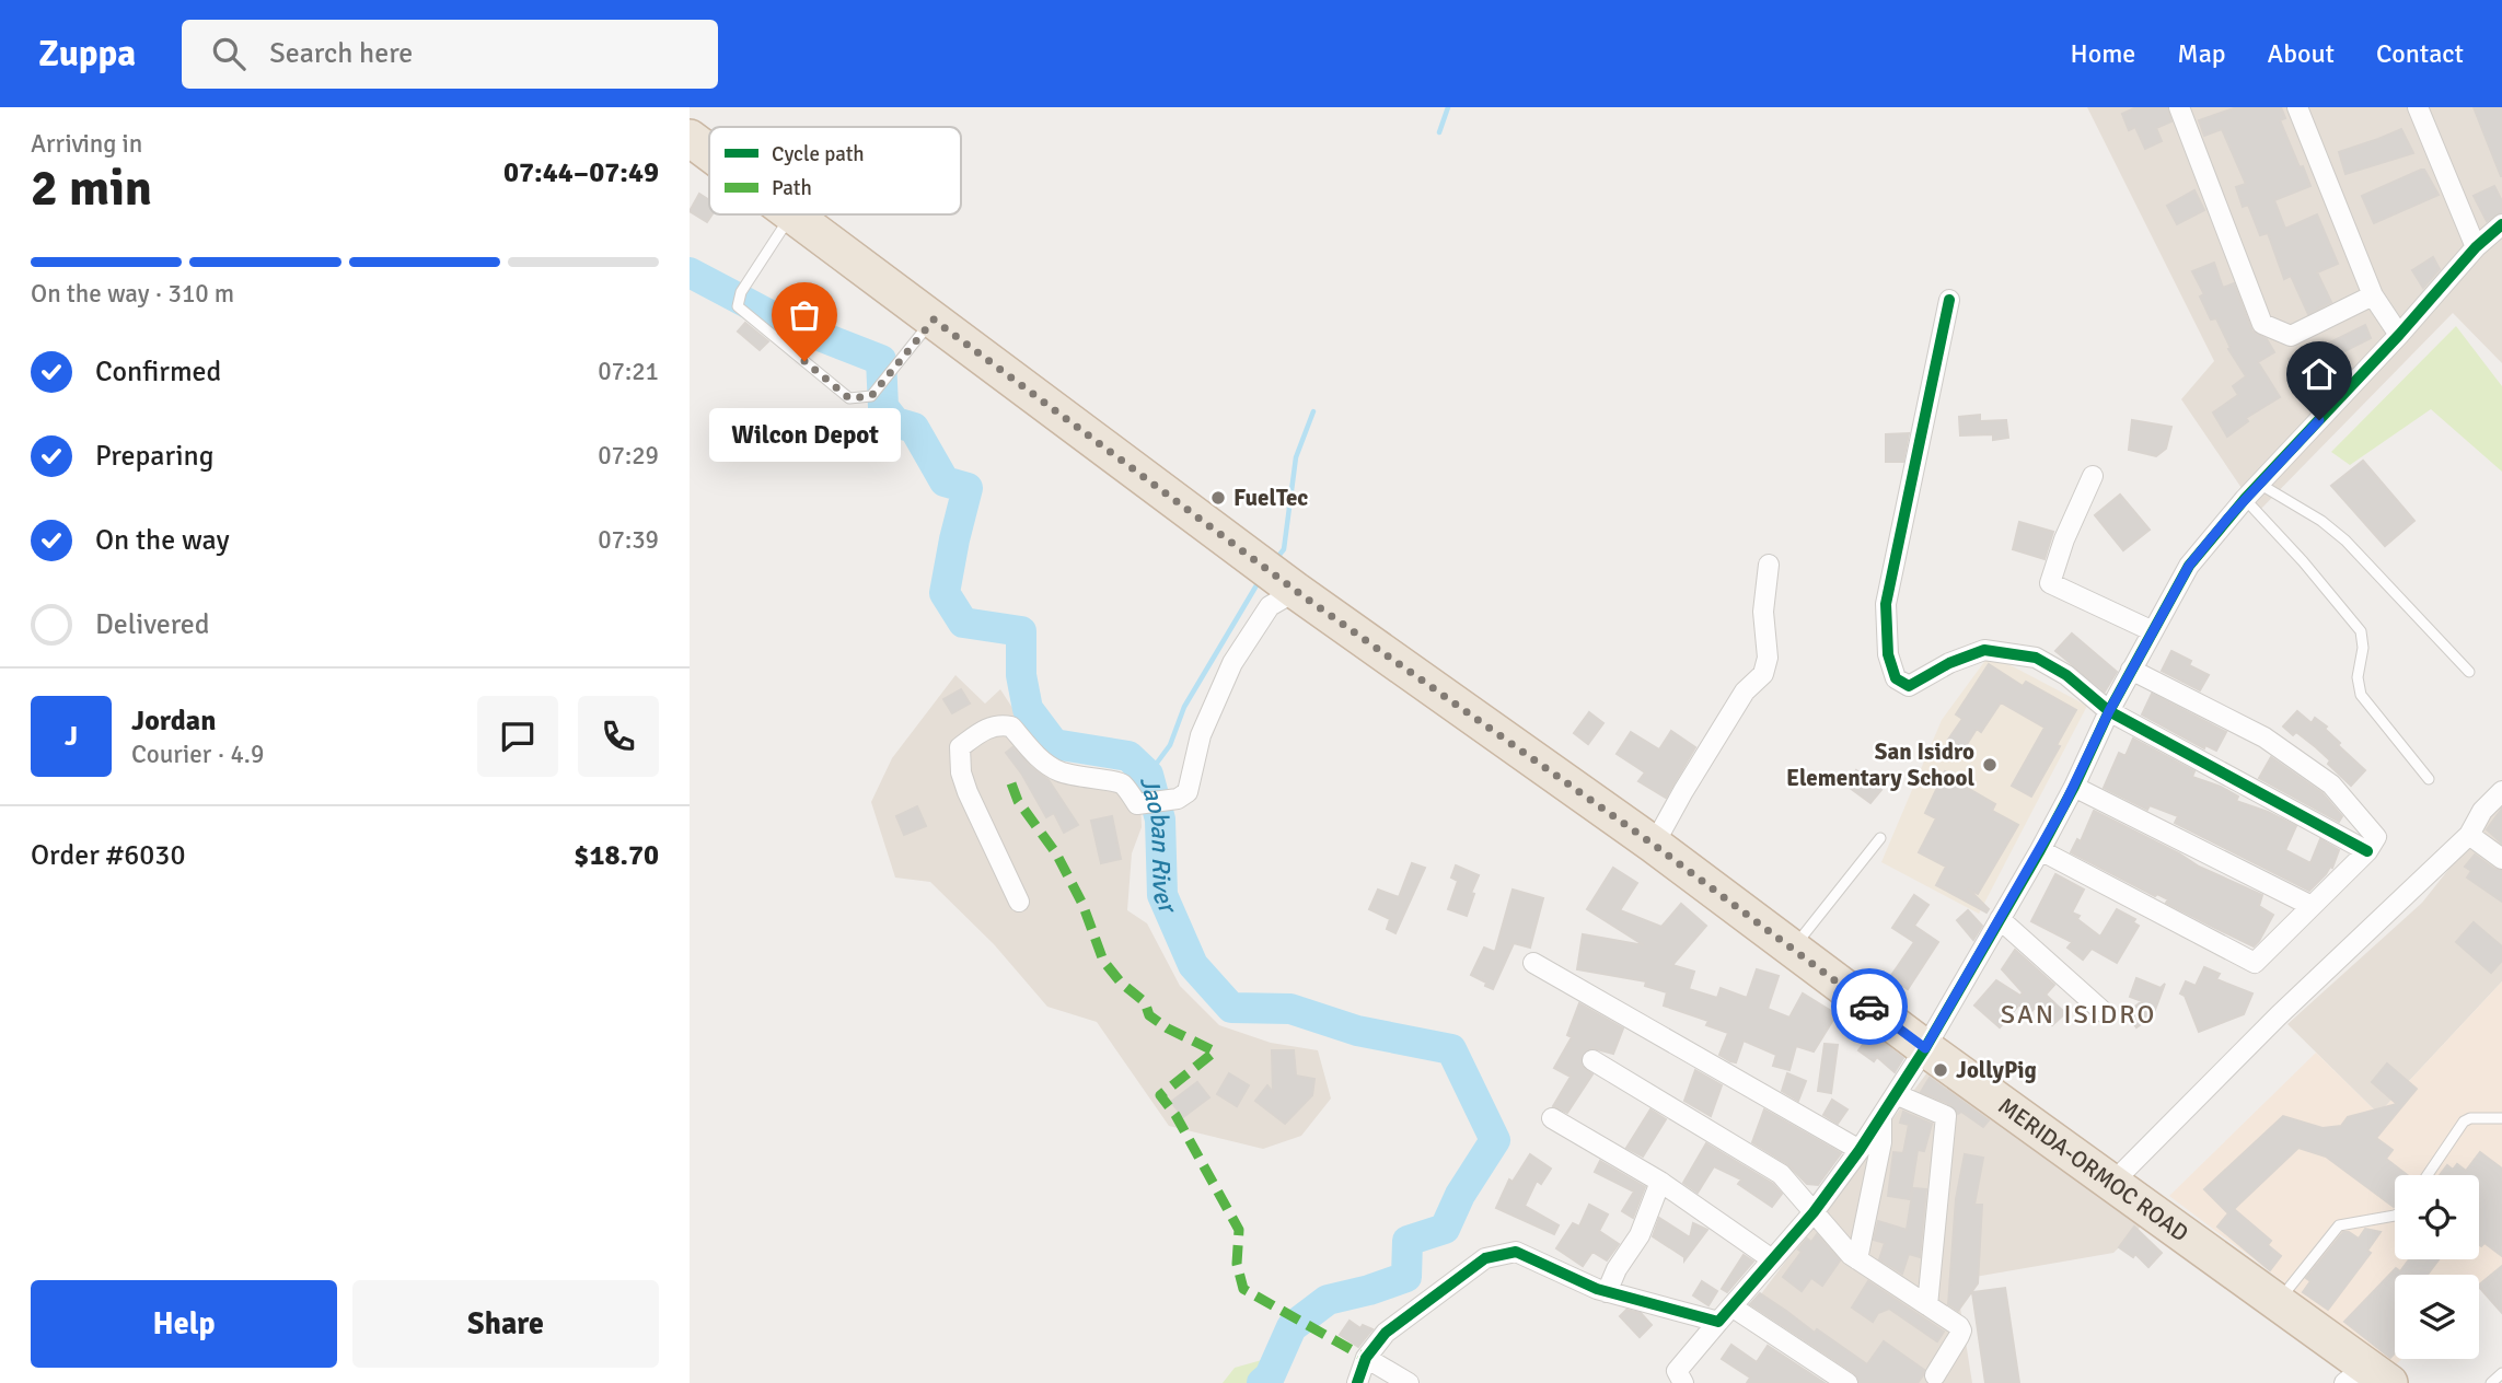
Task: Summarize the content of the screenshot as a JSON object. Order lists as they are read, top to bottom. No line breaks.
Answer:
{"streets":{"highway":["MERIDA-ORMOC ROAD"]},"districts":["SAN ISIDRO"],"water":["Jaoban River"],"places":["Wilcon Depot","FuelTec","San Isidro Elementary School","JollyPig"],"legend":["Cycle path","Path"],"page":{"header":"Zuppa","search":"Search here","nav":["Home","Map","About","Contact"],"heading":["2 min","Arriving in","07:44–07:49"],"panel":["Jordan","Courier · 4.9","Order #6030","$18.70"],"bar":"On the way · 310 m","list":[["Confirmed","07:21"],["Preparing","07:29"],["On the way","07:39"],"Delivered"],"bubble":"Wilcon Depot","round":"J","buttons":["Help","Share"]}}
